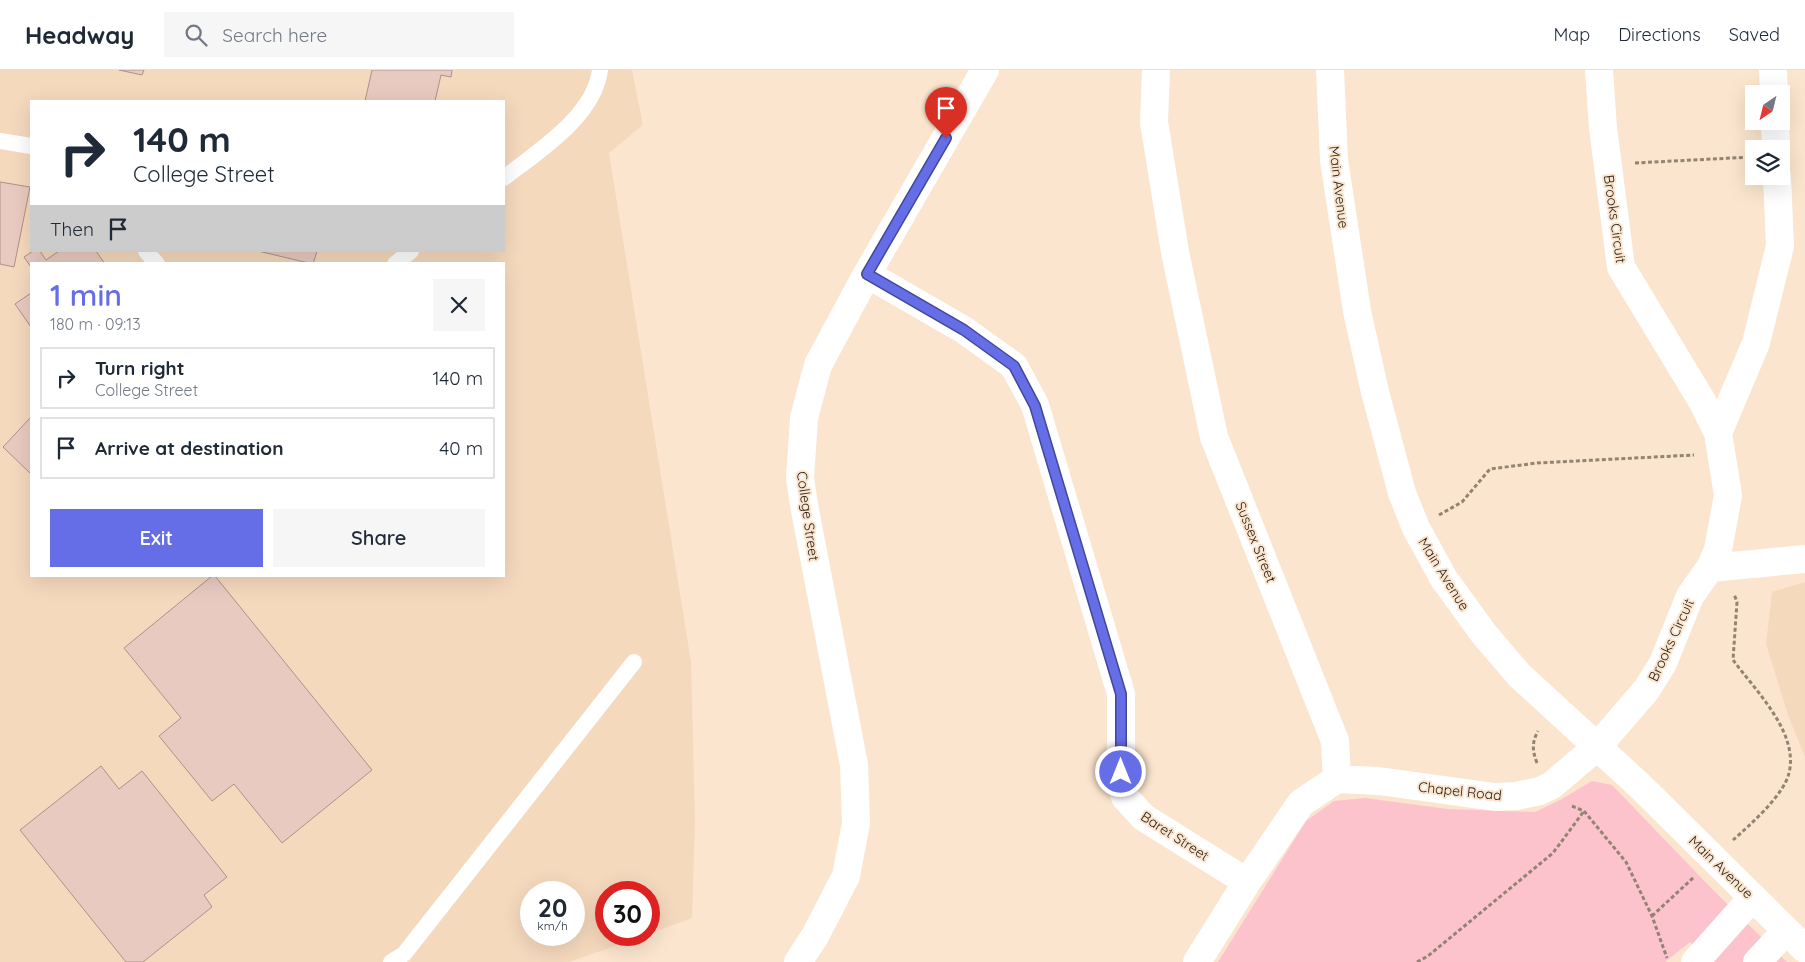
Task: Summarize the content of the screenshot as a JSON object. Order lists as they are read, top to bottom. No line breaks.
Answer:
{"streets":{"street":["Main Avenue","Brooks Circuit","College Street","Sussex Street","Chapel Road","Baret Street"]},"crossings":[["Main Avenue","Brooks Circuit"],["Main Avenue","Chapel Road"],["Brooks Circuit","Chapel Road"],["College Street","Baret Street"],["Sussex Street","Chapel Road"]],"north":"bottom left","page":{"header":"Headway","search":"Search here","nav":["Map","Directions","Saved"],"turn":["140 m","College Street"],"then":"Then","heading":["1 min","180 m · 09:13"],"list":[{"name":"Turn right","note":"College Street","value":"140 m"},{"name":"Arrive at destination","value":"40 m"}],"buttons":["Exit","Share"],"speed":"20 km/h","limit":"30"}}
